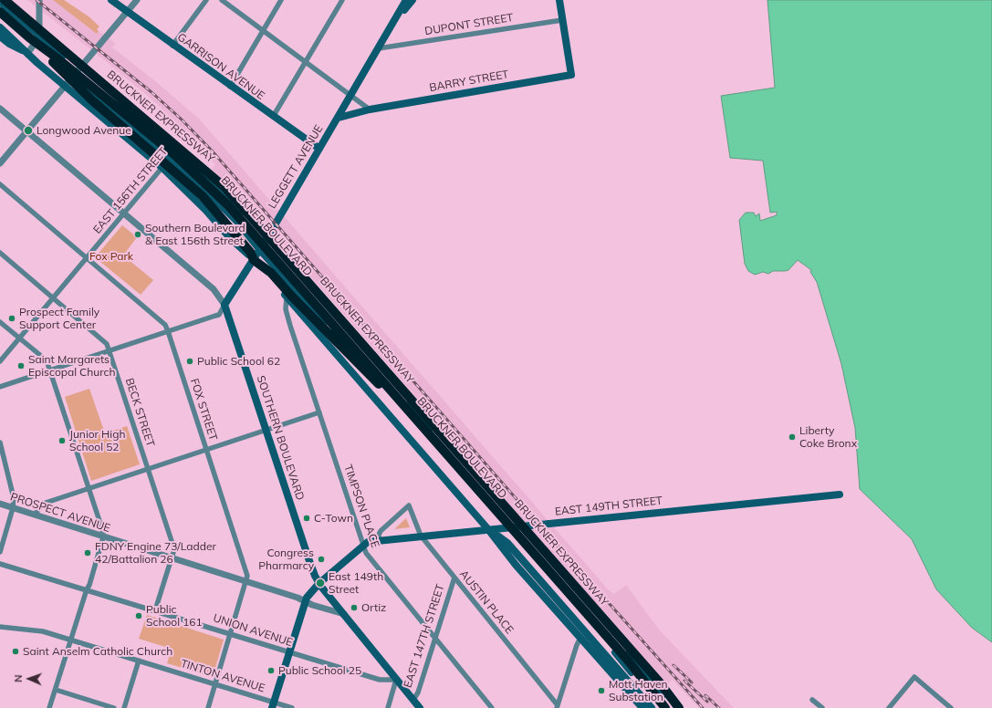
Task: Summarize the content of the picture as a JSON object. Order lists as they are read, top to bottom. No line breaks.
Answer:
{"streets":{"highway":["BRUCKNER EXPRESSWAY"],"main road":["GARRISON AVENUE","BARRY STREET","LEGGETT AVENUE","BRUCKNER BOULEVARD","SOUTHERN BOULEVARD","EAST 149TH STREET"],"street":["DUPONT STREET","EAST 156TH STREET","FOX STREET","BECK STREET","TIMPSON PLACE","PROSPECT AVENUE","AUSTIN PLACE","UNION AVENUE","EAST 147TH STREET","TINTON AVENUE"]},"crossings":[["DUPONT STREET","BARRY STREET"],["DUPONT STREET","LEGGETT AVENUE"],["GARRISON AVENUE","LEGGETT AVENUE"],["BARRY STREET","LEGGETT AVENUE"],["BRUCKNER EXPRESSWAY","BRUCKNER BOULEVARD"],["LEGGETT AVENUE","BRUCKNER BOULEVARD"],["LEGGETT AVENUE","FOX STREET"],["LEGGETT AVENUE","BECK STREET"],["LEGGETT AVENUE","SOUTHERN BOULEVARD"],["EAST 156TH STREET","BRUCKNER BOULEVARD"],["EAST 156TH STREET","FOX STREET"],["EAST 156TH STREET","BECK STREET"],["EAST 156TH STREET","SOUTHERN BOULEVARD"],["BRUCKNER BOULEVARD","EAST 149TH STREET"],["FOX STREET","PROSPECT AVENUE"],["BECK STREET","PROSPECT AVENUE"],["SOUTHERN BOULEVARD","EAST 149TH STREET"],["SOUTHERN BOULEVARD","PROSPECT AVENUE"],["SOUTHERN BOULEVARD","UNION AVENUE"],["SOUTHERN BOULEVARD","EAST 147TH STREET"],["TIMPSON PLACE","EAST 149TH STREET"],["TIMPSON PLACE","EAST 147TH STREET"],["EAST 149TH STREET","PROSPECT AVENUE"],["EAST 149TH STREET","AUSTIN PLACE"],["EAST 149TH STREET","UNION AVENUE"],["EAST 149TH STREET","TINTON AVENUE"],["AUSTIN PLACE","EAST 147TH STREET"],["UNION AVENUE","EAST 147TH STREET"]],"parks":["Fox Park"],"places":["Longwood Avenue","Southern Boulevard & East 156th Street","Prospect Family Support Center","Public School 62","Saint Margarets Episcopal Church","Liberty Coke Bronx","Junior High School 52","C-Town","FDNY Engine 73/Ladder 42/Battalion 26","Congress Pharmarcy","East 149th Street","Ortiz","Public School 161","Saint Anselm Catholic Church","Public School 25","Mott Haven Substation"],"north":"left"}
